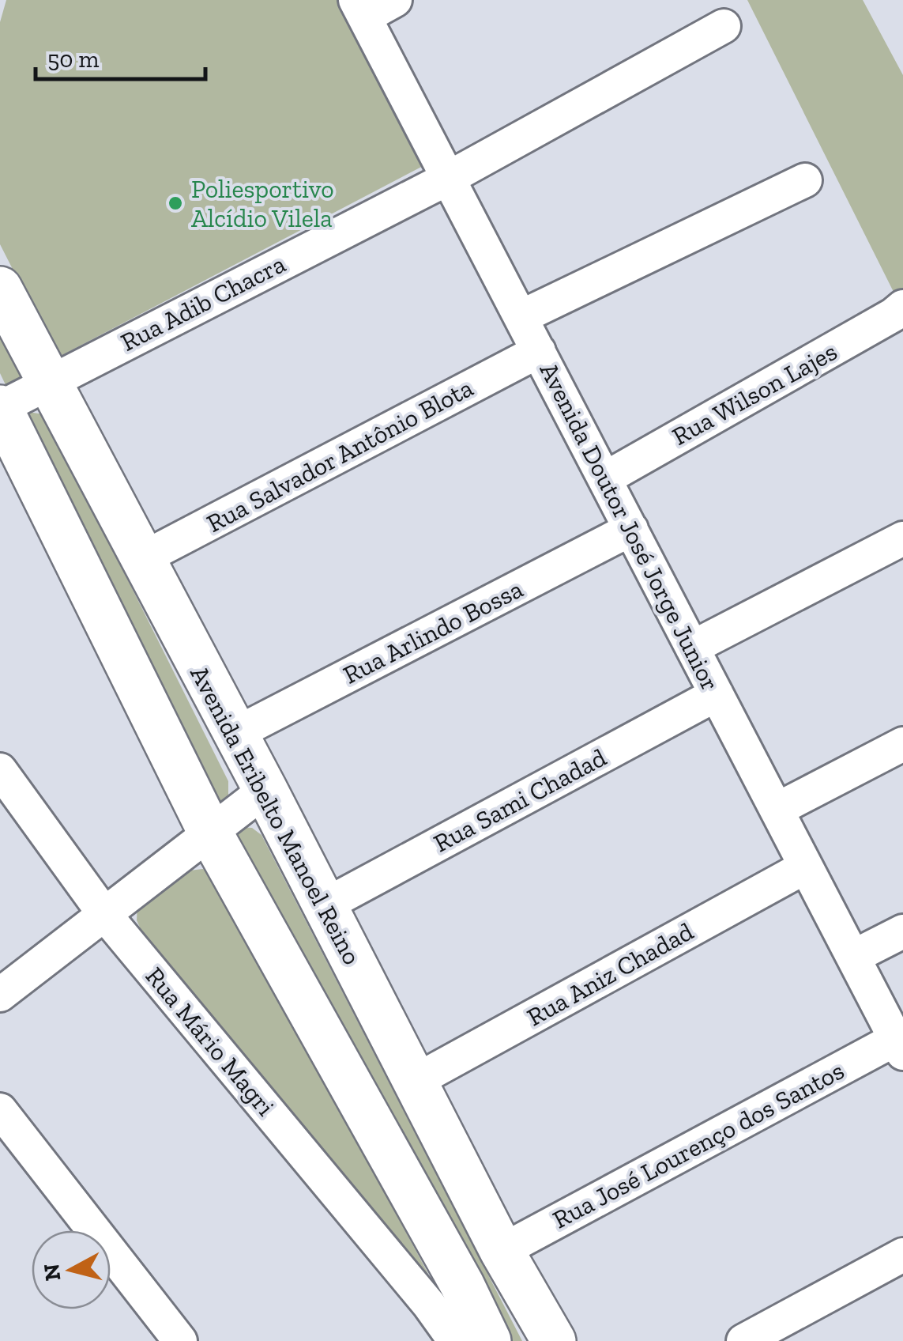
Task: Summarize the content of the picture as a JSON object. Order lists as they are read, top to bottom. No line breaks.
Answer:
{"streets":{"main road":["Avenida Eribelto Manoel Reino"],"street":["Rua Adib Chacra","Rua Wilson Lajes","Rua Salvador Antônio Blota","Avenida Doutor José Jorge Junior","Rua Arlindo Bossa","Rua Sami Chadad","Rua Aniz Chadad","Rua Mário Magri","Rua José Lourenço dos Santos"]},"crossings":[["Rua Adib Chacra","Avenida Doutor José Jorge Junior"],["Rua Adib Chacra","Avenida Eribelto Manoel Reino"],["Rua Wilson Lajes","Avenida Doutor José Jorge Junior"],["Rua Salvador Antônio Blota","Avenida Doutor José Jorge Junior"],["Rua Salvador Antônio Blota","Avenida Eribelto Manoel Reino"],["Avenida Doutor José Jorge Junior","Rua Arlindo Bossa"],["Avenida Doutor José Jorge Junior","Rua Sami Chadad"],["Avenida Doutor José Jorge Junior","Rua Aniz Chadad"],["Avenida Doutor José Jorge Junior","Rua José Lourenço dos Santos"],["Rua Arlindo Bossa","Avenida Eribelto Manoel Reino"],["Rua Sami Chadad","Avenida Eribelto Manoel Reino"],["Avenida Eribelto Manoel Reino","Rua Aniz Chadad"],["Avenida Eribelto Manoel Reino","Rua José Lourenço dos Santos"]],"places":["Poliesportivo Alcídio Vilela"],"scale_bar":"50 m","north":"left"}
